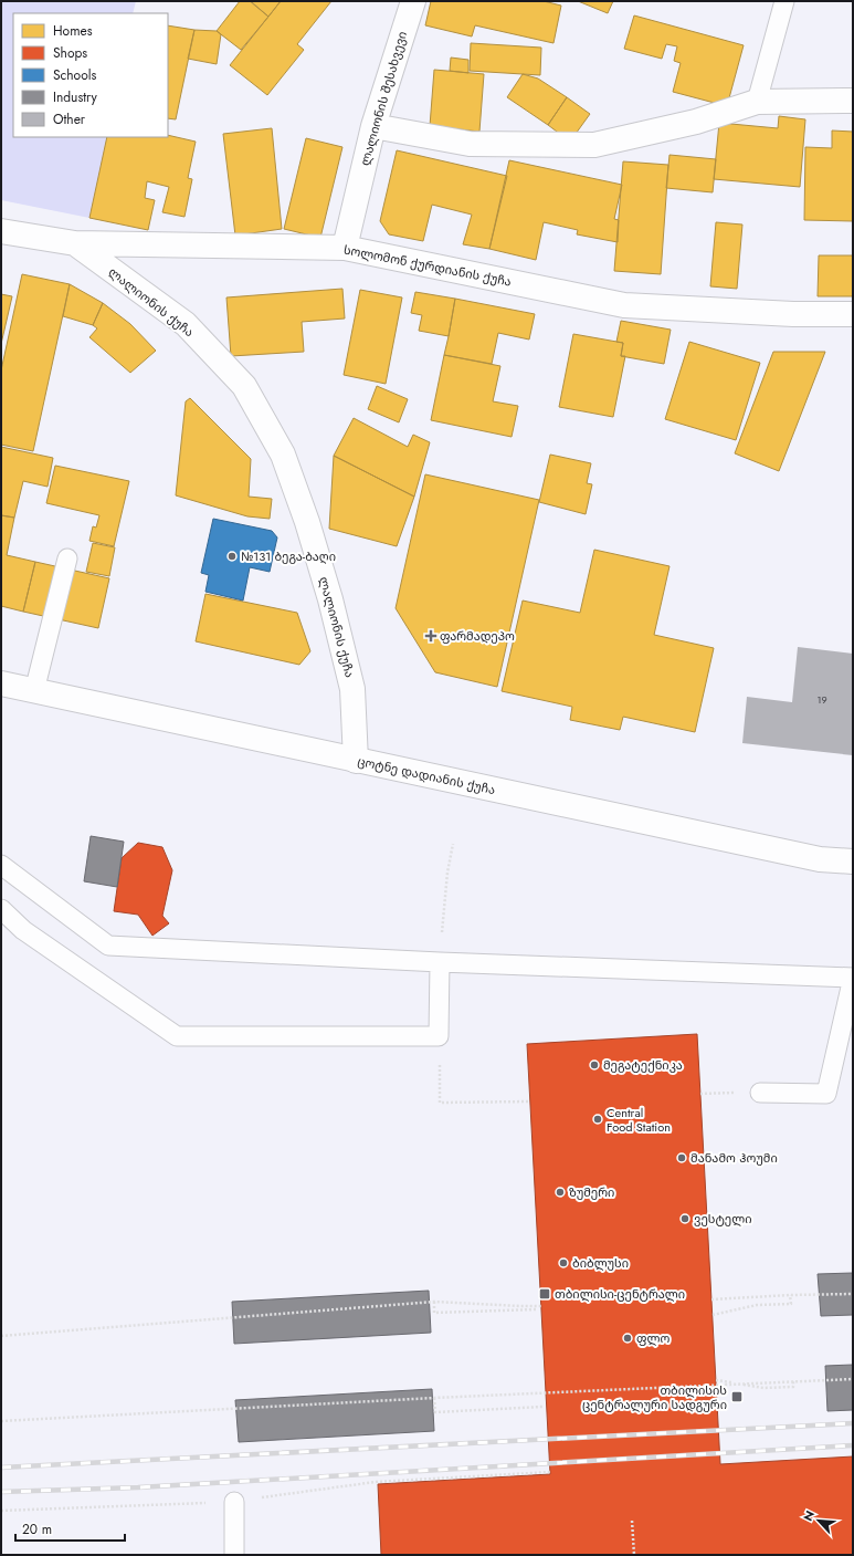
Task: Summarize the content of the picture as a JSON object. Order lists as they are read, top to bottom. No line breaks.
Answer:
{"streets":{"street":["ლალიონის შესახვევი","სოლომონ ქურდიანის ქუჩა","ლალიონის ქუჩა","ცოტნე დადიანის ქუჩა"]},"crossings":[["ლალიონის შესახვევი","სოლომონ ქურდიანის ქუჩა"],["სოლომონ ქურდიანის ქუჩა","ლალიონის ქუჩა"],["ლალიონის ქუჩა","ცოტნე დადიანის ქუჩა"]],"places":{"other":["№131 ბეგა-ბაღი","მეგატექნიკა","Central Food Station","მანამო ჰოუმი","ზუმერი","ვესტელი","ბიბლუსი","ფლო"],"health":["ფარმადეპო"],"transit":["თბილისი-ცენტრალი","თბილისის ცენტრალური სადგური"]},"house_numbers":["19"],"legend":["Homes","Shops","Schools","Industry","Other"],"scale_bar":"20 m","north":"top left"}
